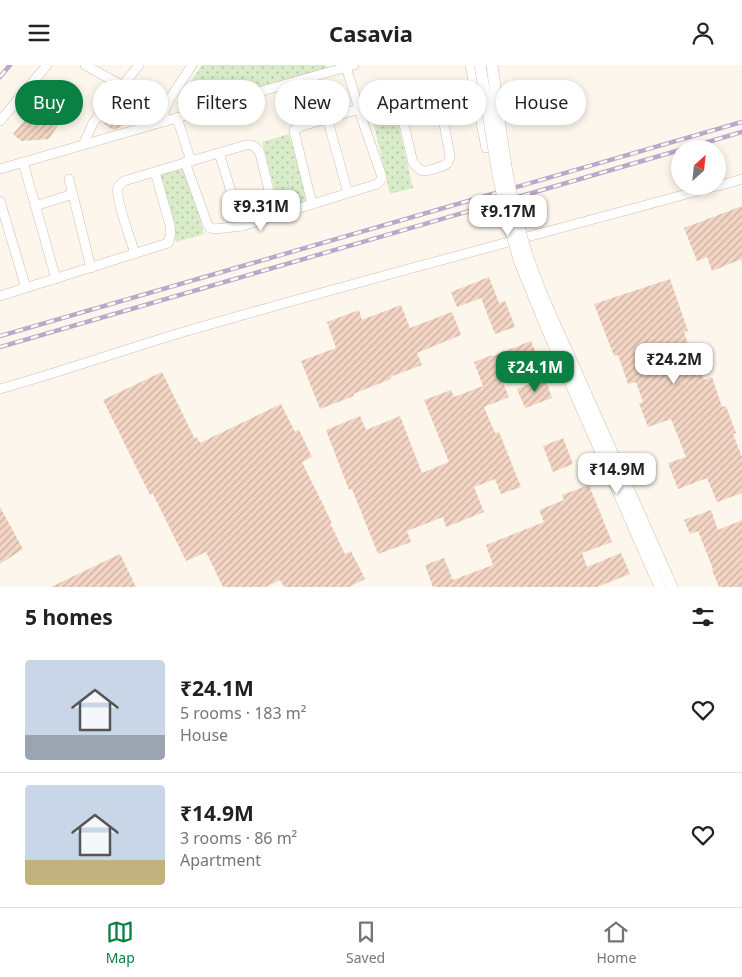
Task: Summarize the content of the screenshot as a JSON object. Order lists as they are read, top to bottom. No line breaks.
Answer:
{"north":"top right","page":{"header":"Casavia","chip":["Buy","Rent","Filters","New","Apartment","House"],"price":["₹9.31M","₹9.17M","₹24.2M","₹24.1M","₹14.9M"],"heading":"5 homes","list":[{"name":"₹24.1M","note":"5 rooms · 183 m² · House"},{"name":"₹14.9M","note":"3 rooms · 86 m² · Apartment"}],"tabs":["Map","Saved","Home"]}}
